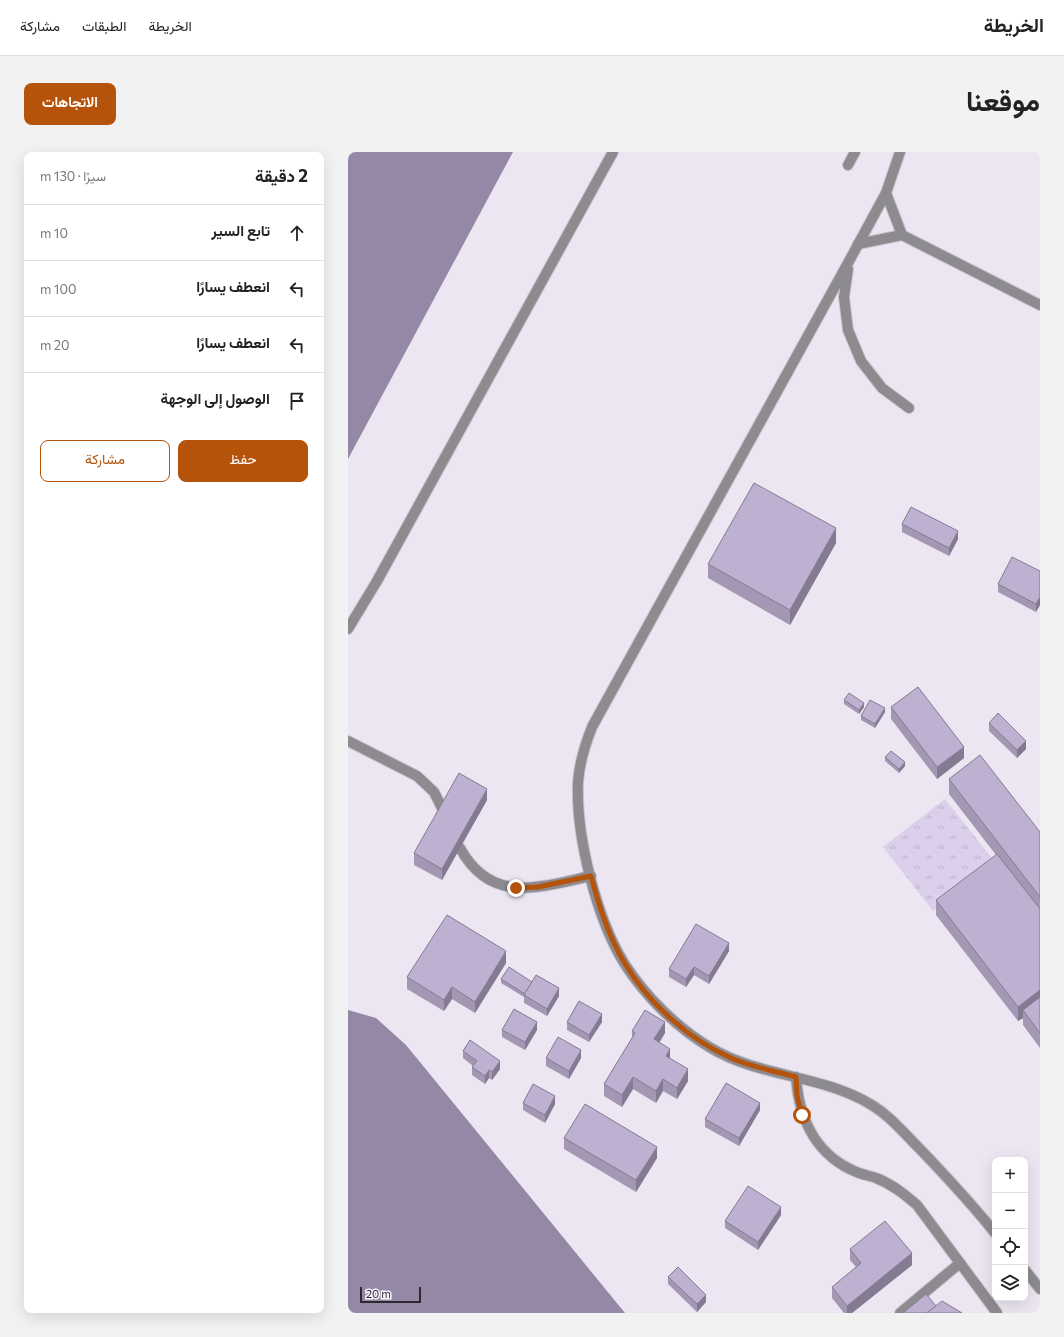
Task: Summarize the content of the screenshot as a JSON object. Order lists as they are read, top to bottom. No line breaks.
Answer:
{"scale_bar":"20 m","page":{"header":"الخريطة","nav":["الخريطة","الطبقات","مشاركة"],"title":"موقعنا","buttons":["الاتجاهات",["حفظ","مشاركة"]],"heading":["2 دقيقة","سيرًا · 130 m"],"list":[["تابع السير","10 m"],["انعطف يسارًا","100 m"],["انعطف يسارًا","20 m"],"الوصول إلى الوجهة"],"map_buttons":["+","−"],"scale":"20 m"}}
